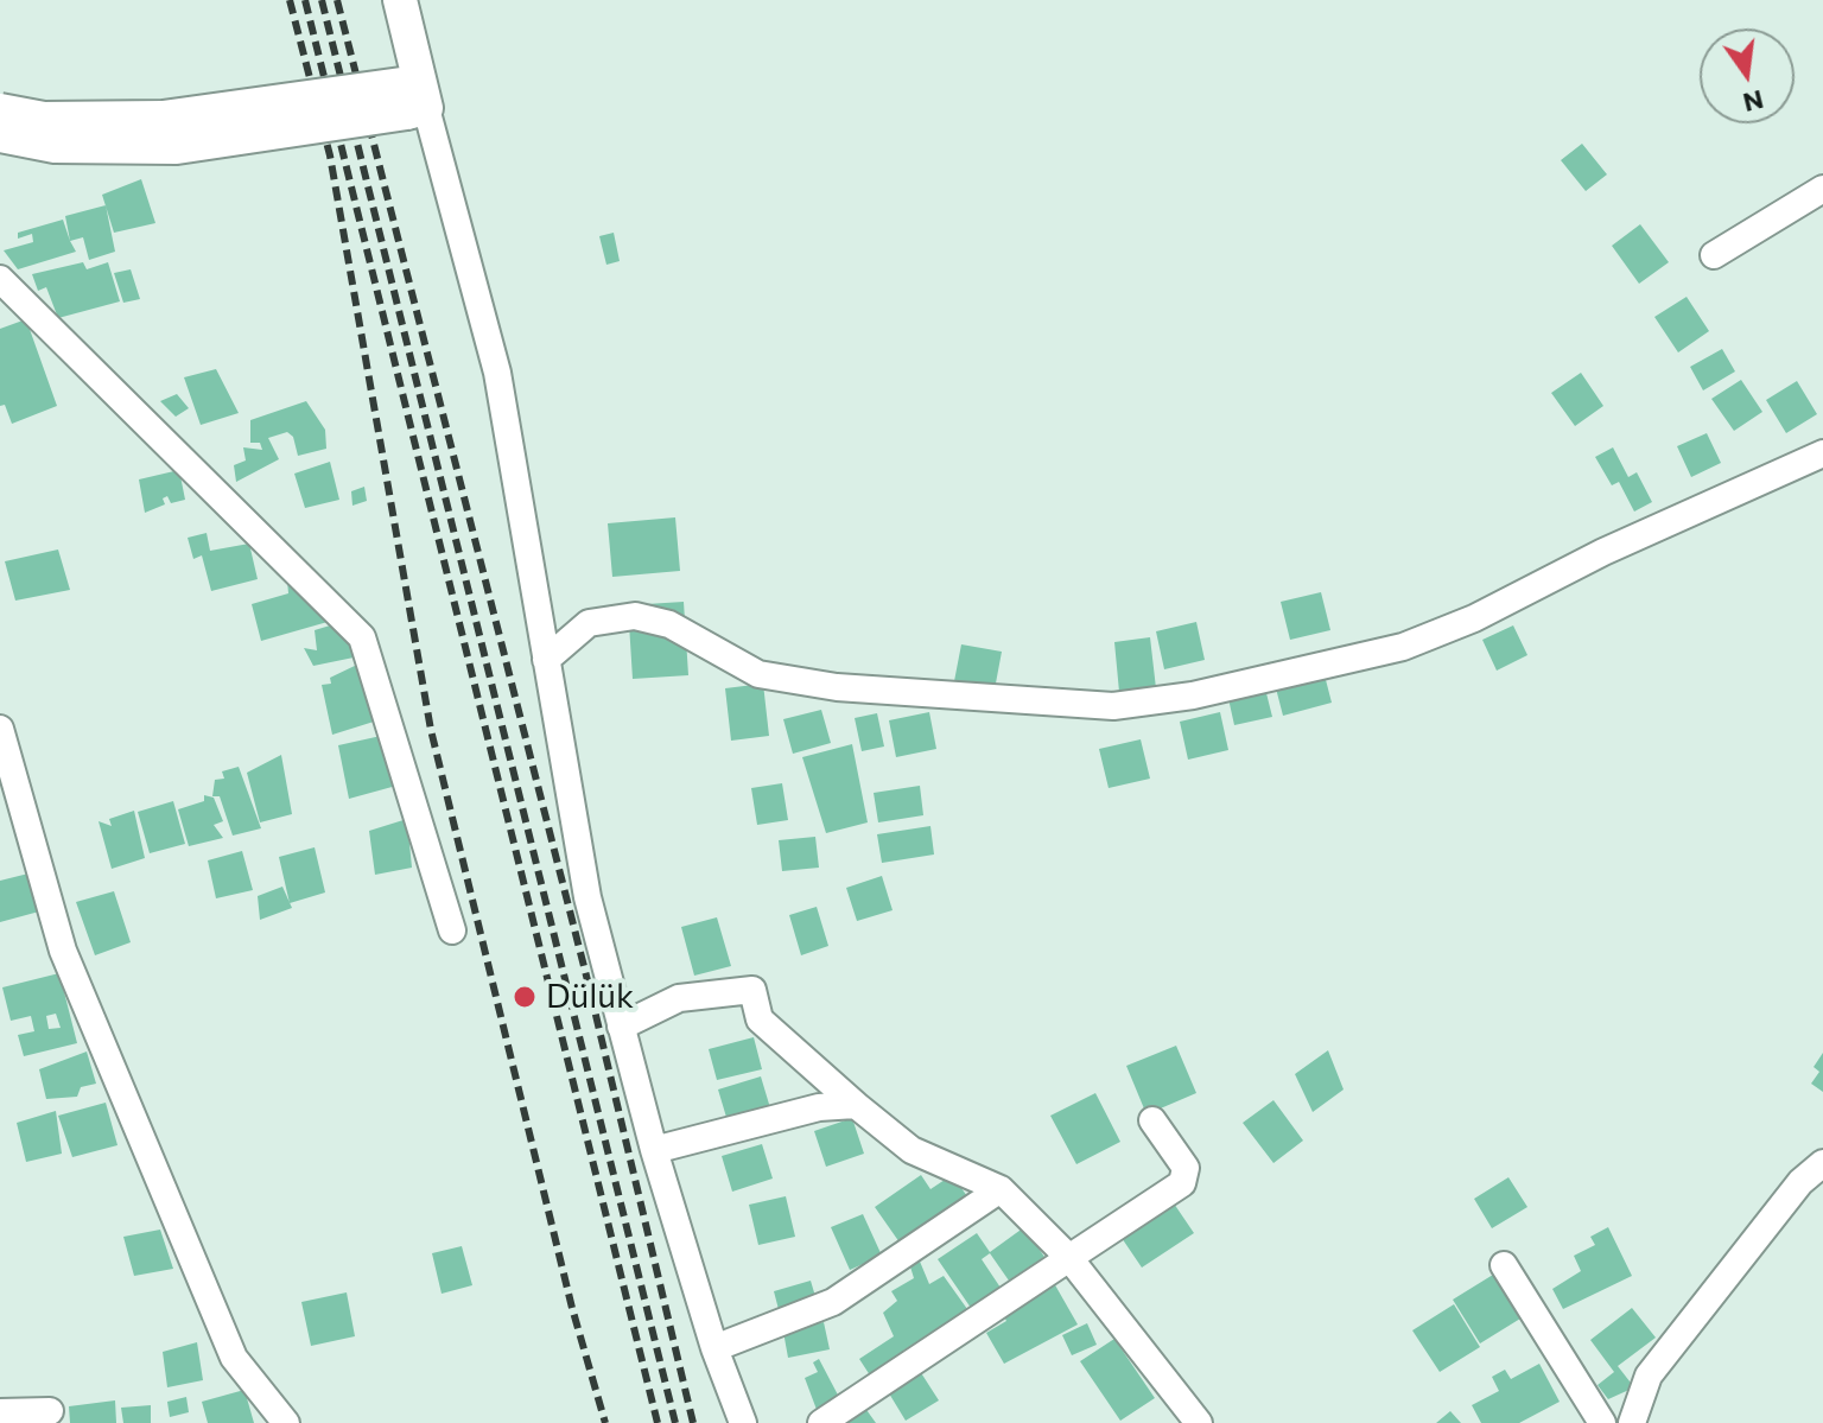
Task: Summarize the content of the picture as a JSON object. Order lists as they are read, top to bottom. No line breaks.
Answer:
{"places":["Dülük"],"north":"bottom"}
